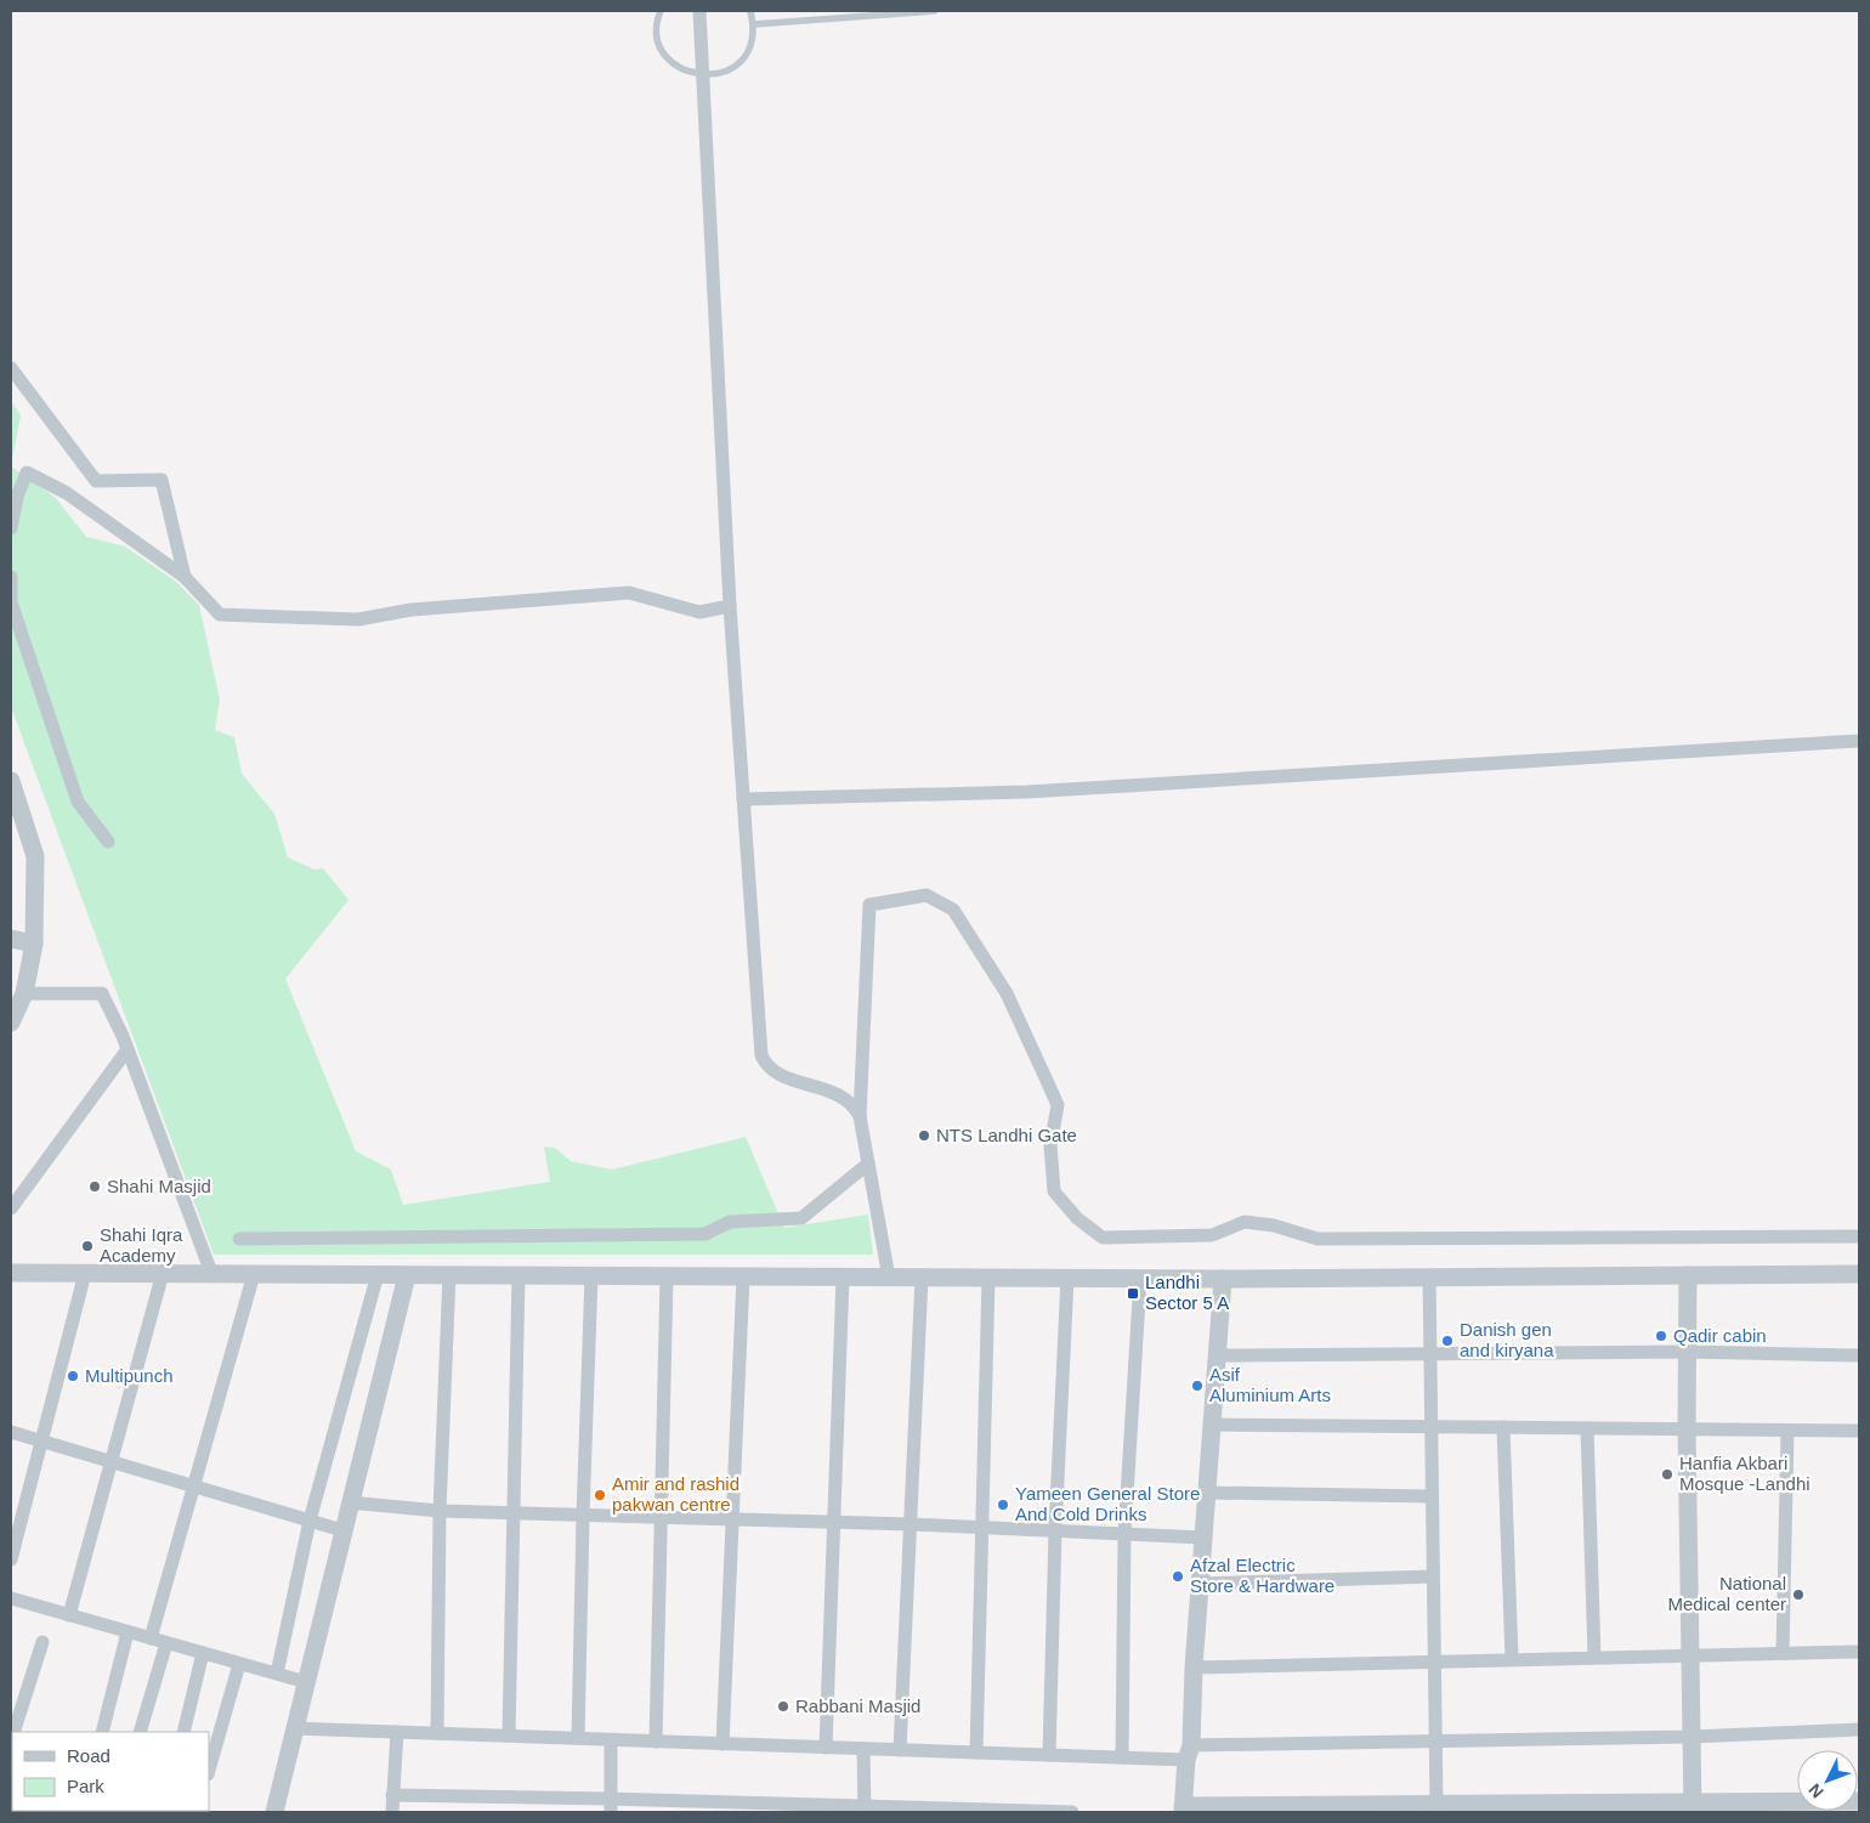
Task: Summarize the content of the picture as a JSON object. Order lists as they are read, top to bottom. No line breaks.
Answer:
{"places":{"other":["NTS Landhi Gate","Shahi Masjid","Shahi Iqra Academy","Qadir cabin","Danish gen and kiryana","Multipunch","Asif Aluminium Arts","Hanfia Akbari Mosque -Landhi","Amir and rashid pakwan centre","Yameen General Store And Cold Drinks","Afzal Electric Store & Hardware","National Medical center","Rabbani Masjid"],"transit":["Landhi Sector 5 A"]},"legend":["Road","Park"],"north":"bottom left"}
